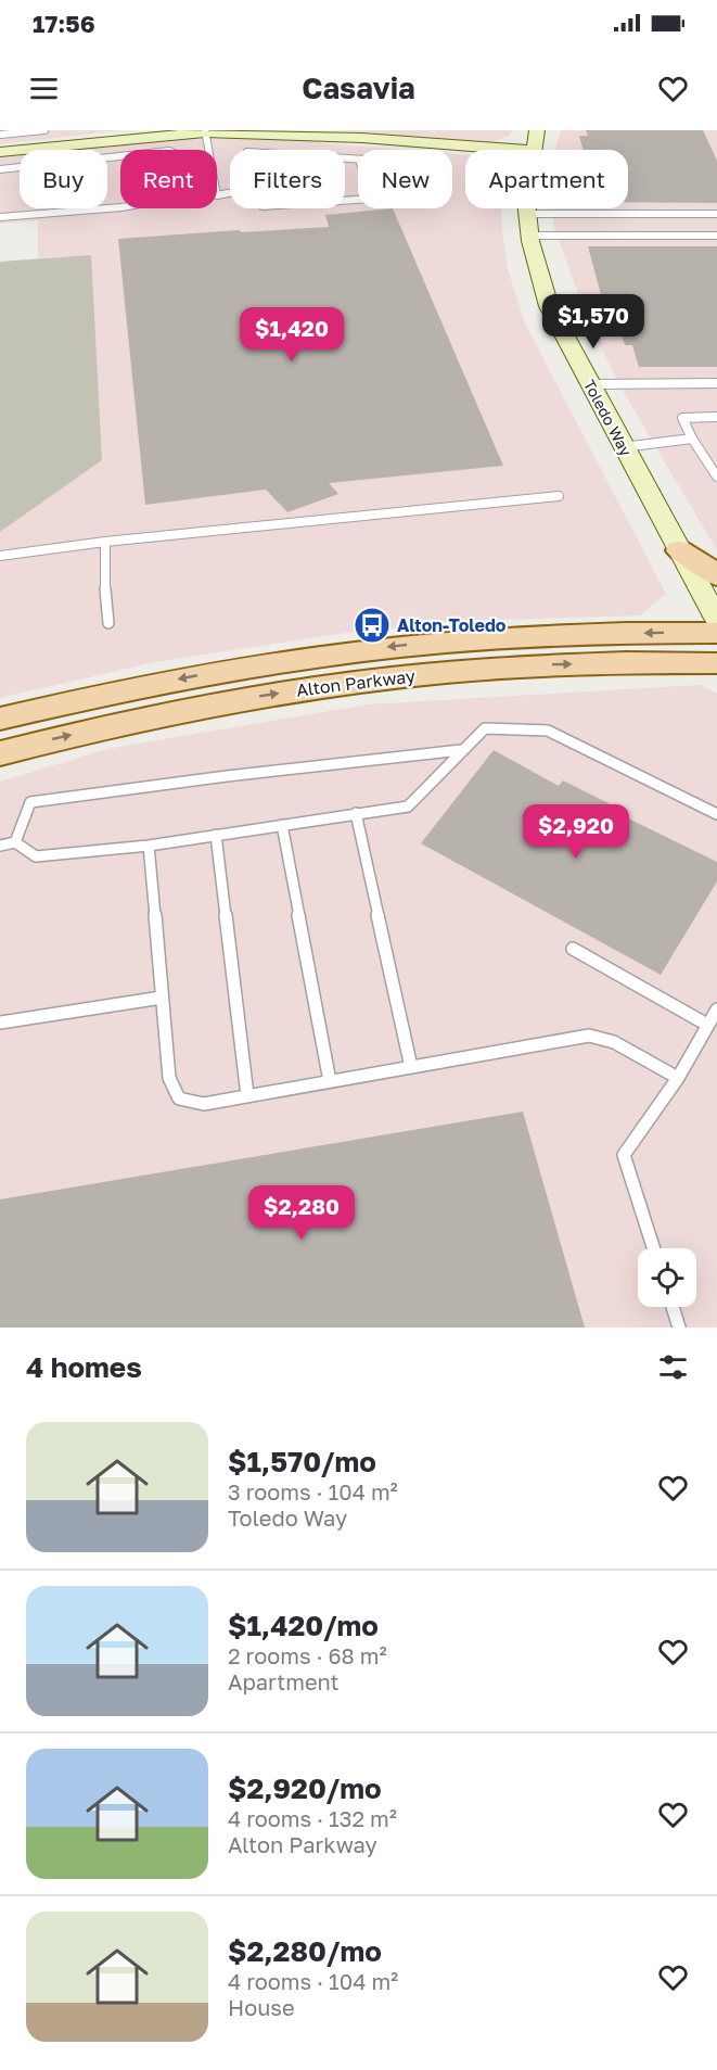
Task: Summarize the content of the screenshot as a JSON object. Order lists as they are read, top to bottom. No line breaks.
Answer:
{"streets":{"main road":["Toledo Way","Alton Parkway"]},"places":{"bus stop":["Alton-Toledo"]},"page":{"status":"17:56","header":"Casavia","chip":["Buy","Rent","Filters","New","Apartment"],"price":["$1,570","$1,420","$2,920","$2,280"],"heading":"4 homes","list":[{"name":"$1,570/mo","note":"3 rooms · 104 m² · Toledo Way"},{"name":"$1,420/mo","note":"2 rooms · 68 m² · Apartment"},{"name":"$2,920/mo","note":"4 rooms · 132 m² · Alton Parkway"},{"name":"$2,280/mo","note":"4 rooms · 104 m² · House"}]}}
